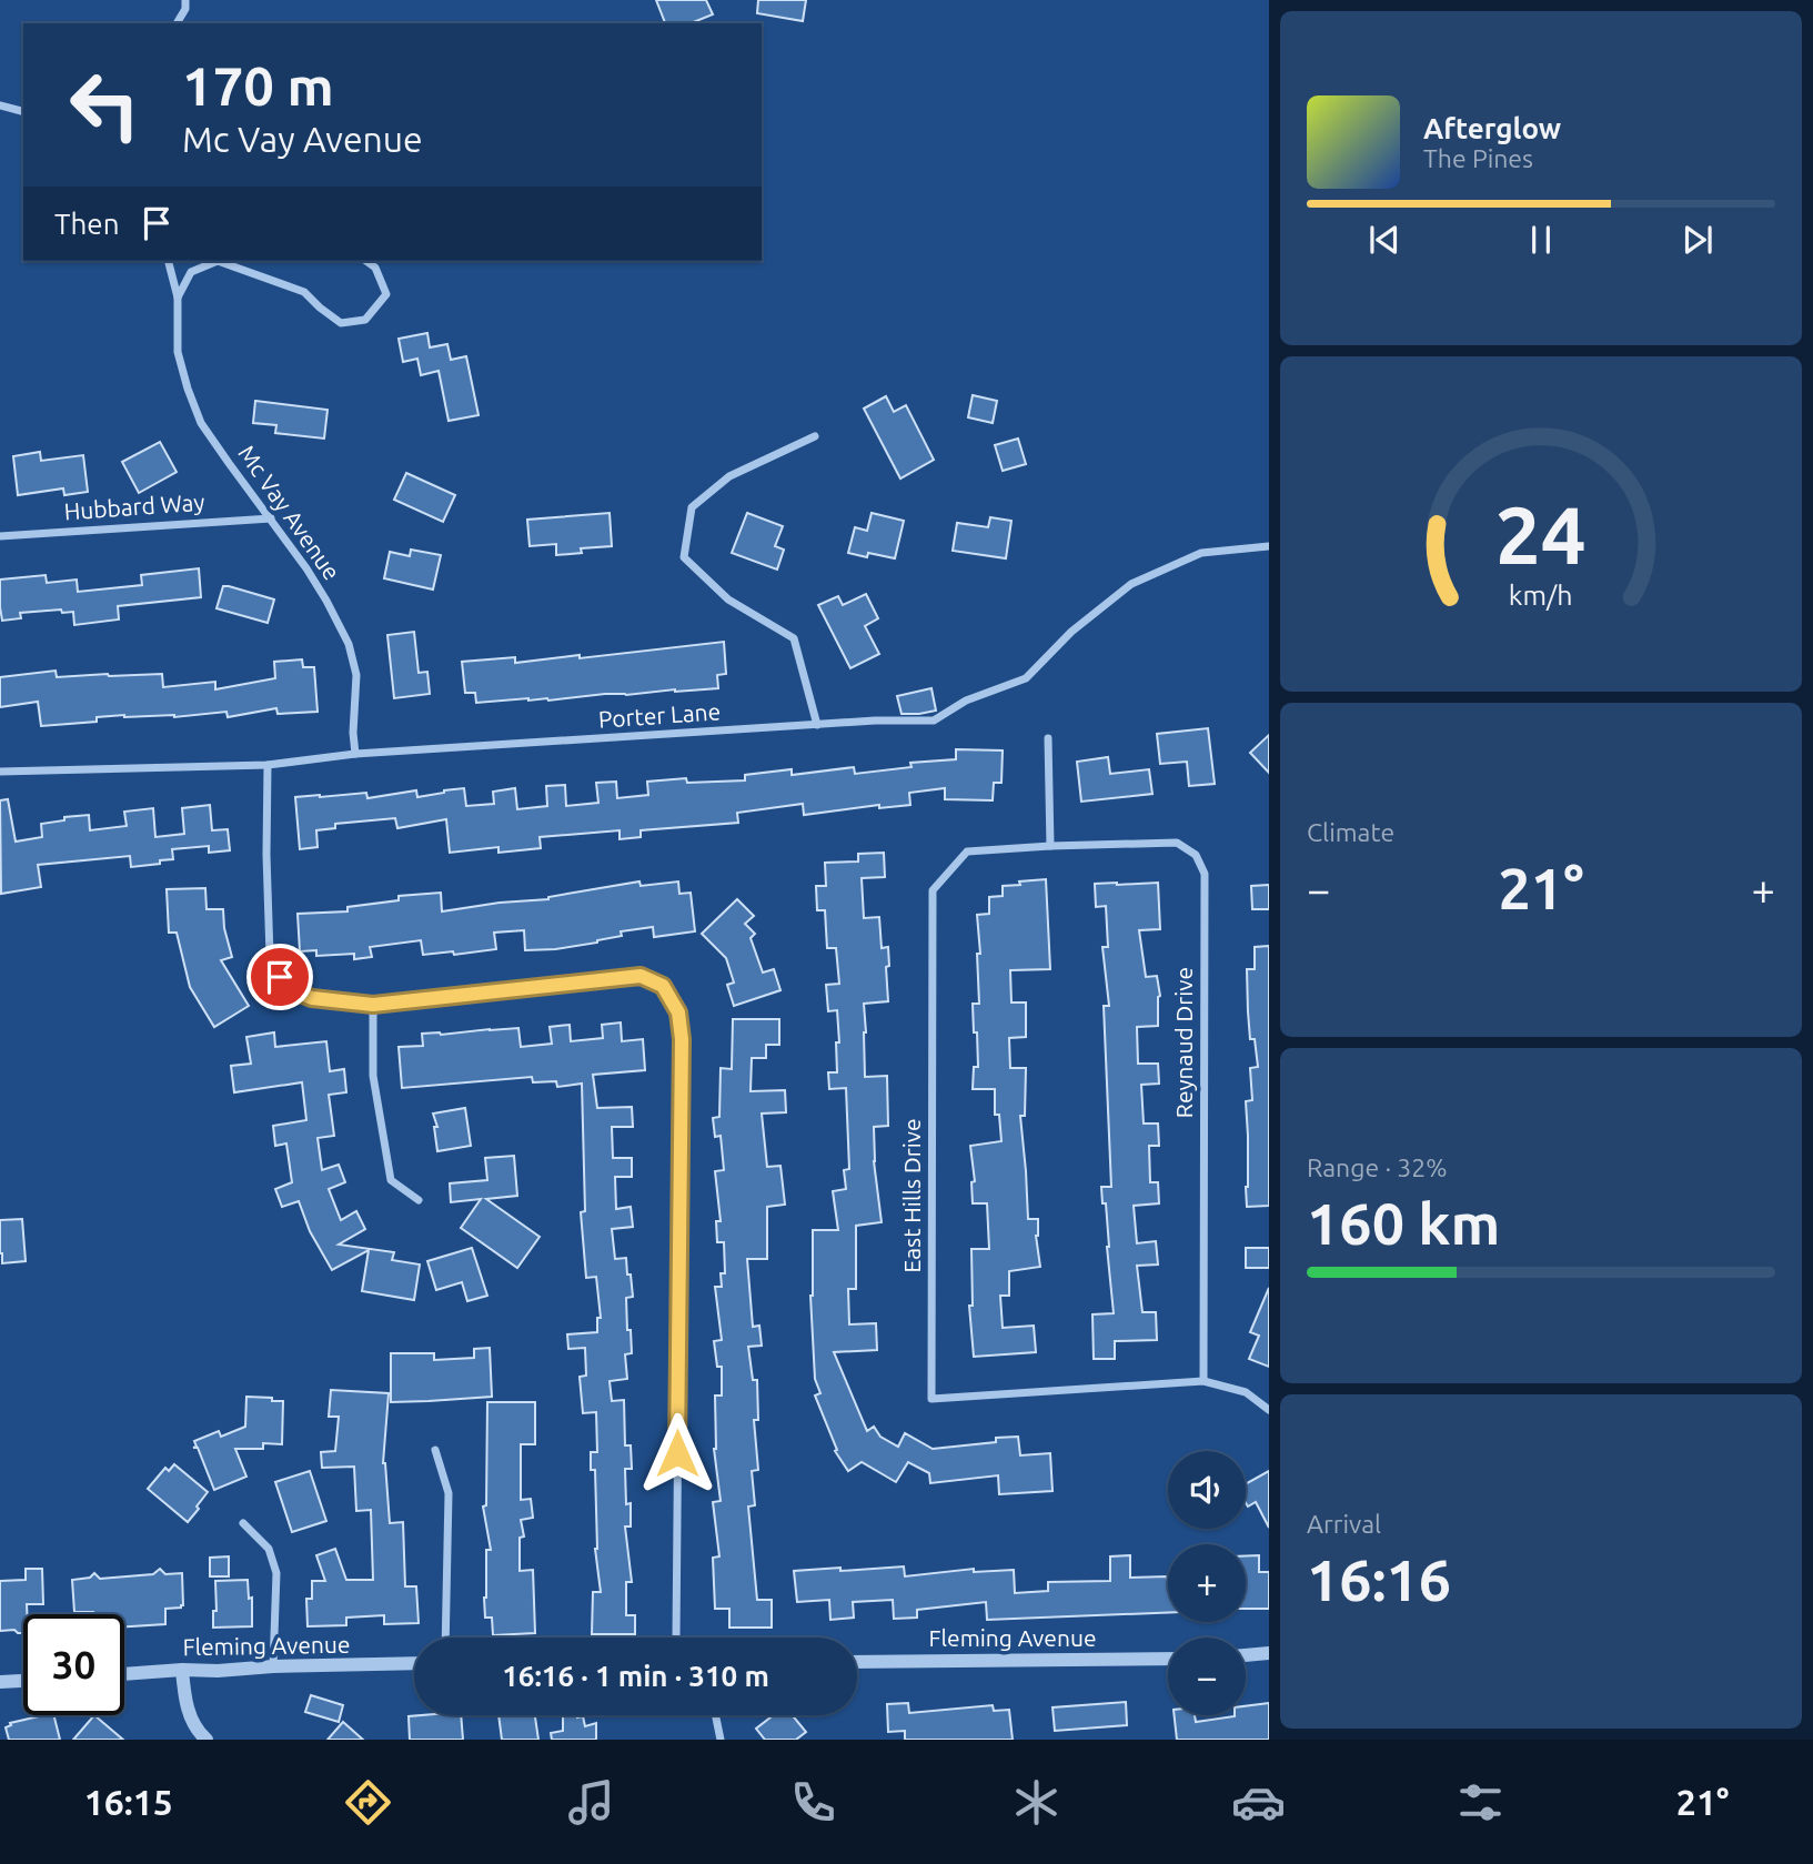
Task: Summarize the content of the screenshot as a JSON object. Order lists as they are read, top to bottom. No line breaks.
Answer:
{"streets":{"street":["Hubbard Way","Mc Vay Avenue","Porter Lane","Reynaud Drive","East Hills Drive","Fleming Avenue"]},"crossings":[["Hubbard Way","Mc Vay Avenue"],["Mc Vay Avenue","Porter Lane"],["Reynaud Drive","East Hills Drive"]],"page":{"turn":["170 m","Mc Vay Avenue"],"song":["Afterglow","The Pines"],"then":"Then","tile":["Climate",["Range · 32%","160 km"],["Arrival","16:16"]],"heat":["−","21°","+"],"map_buttons":["+","−"],"limit":"30","trip":"16:16 · 1 min · 310 m","tabs":["16:15","21°"],"gauge":["24","km/h"]}}
